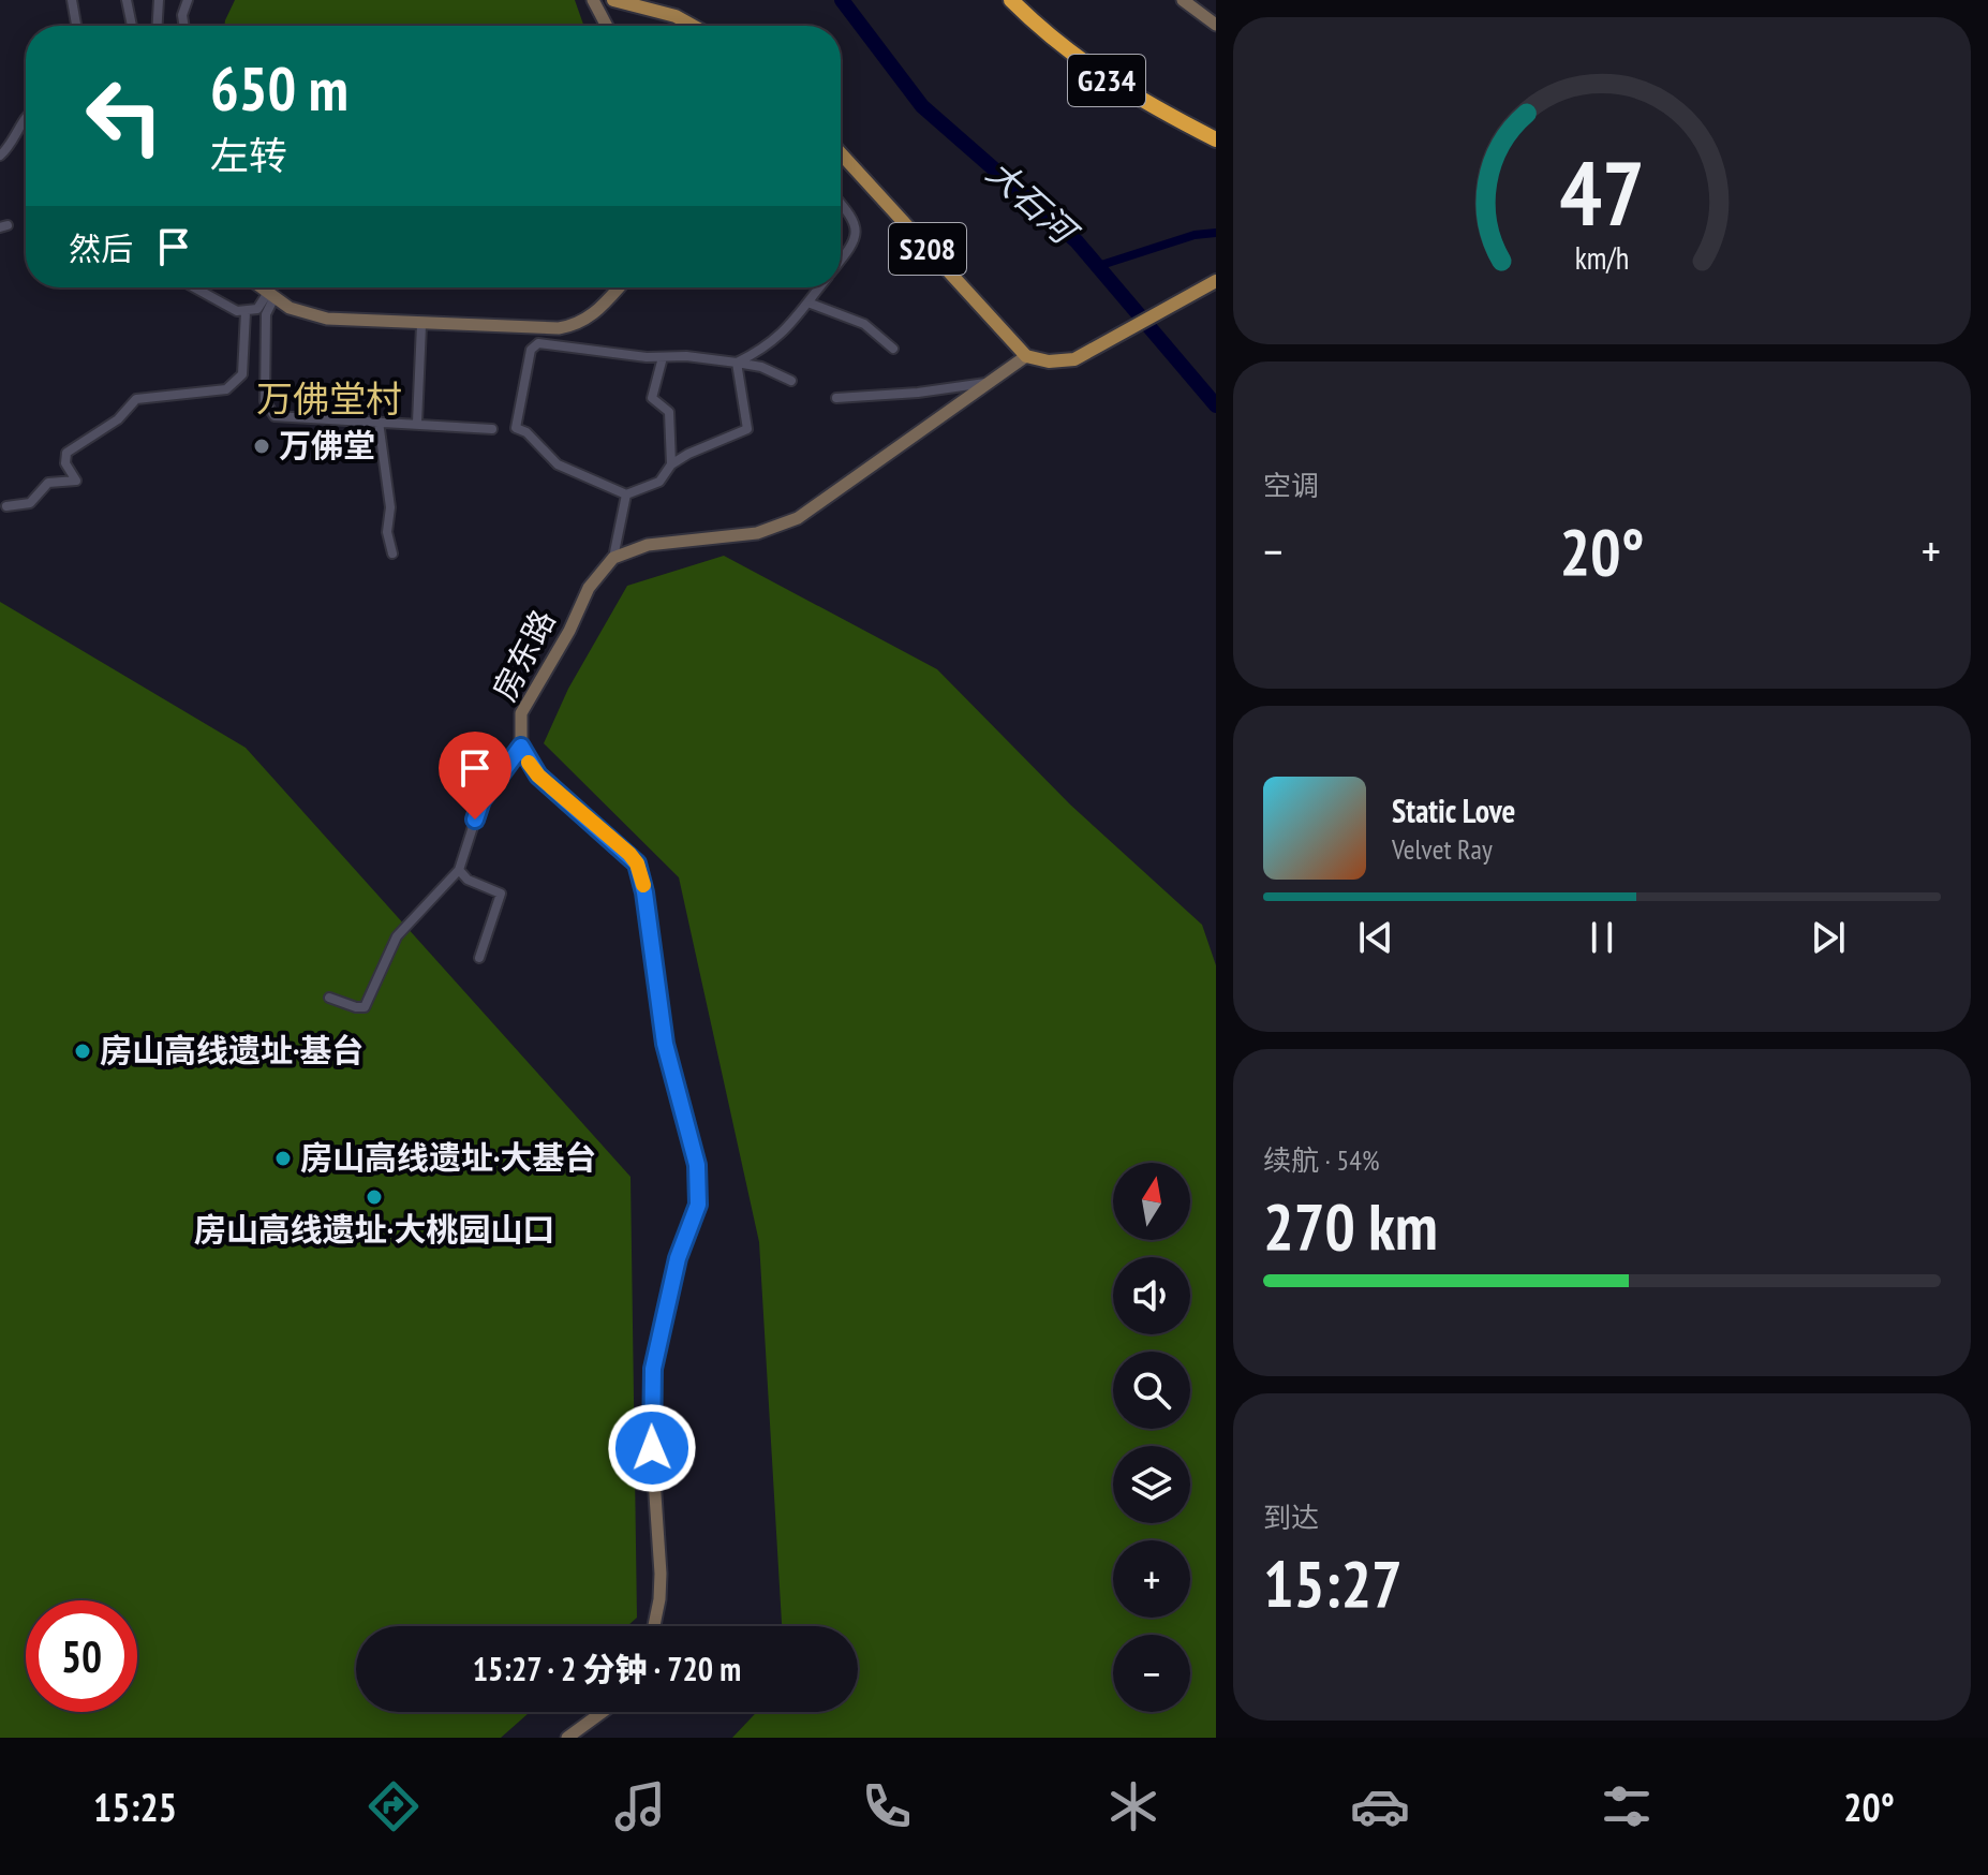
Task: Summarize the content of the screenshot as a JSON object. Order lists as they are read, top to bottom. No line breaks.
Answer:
{"streets":{"highway":["G234"],"main road":["S208","房东路"]},"districts":["万佛堂村"],"water":["大石河"],"places":["万佛堂","房山高线遗址·基台","房山高线遗址·大基台","房山高线遗址·大桃园山口"],"north":"top","page":{"turn":["650 m","左转"],"then":"然后","tile":["空调",["续航 · 54%","270 km"],["到达","15:27"]],"heat":["−","20°","+"],"song":["Static Love","Velvet Ray"],"map_buttons":["+","−"],"limit":"50","trip":"15:27 · 2 分钟 · 720 m","tabs":["15:25","20°"],"gauge":["47","km/h"]}}
